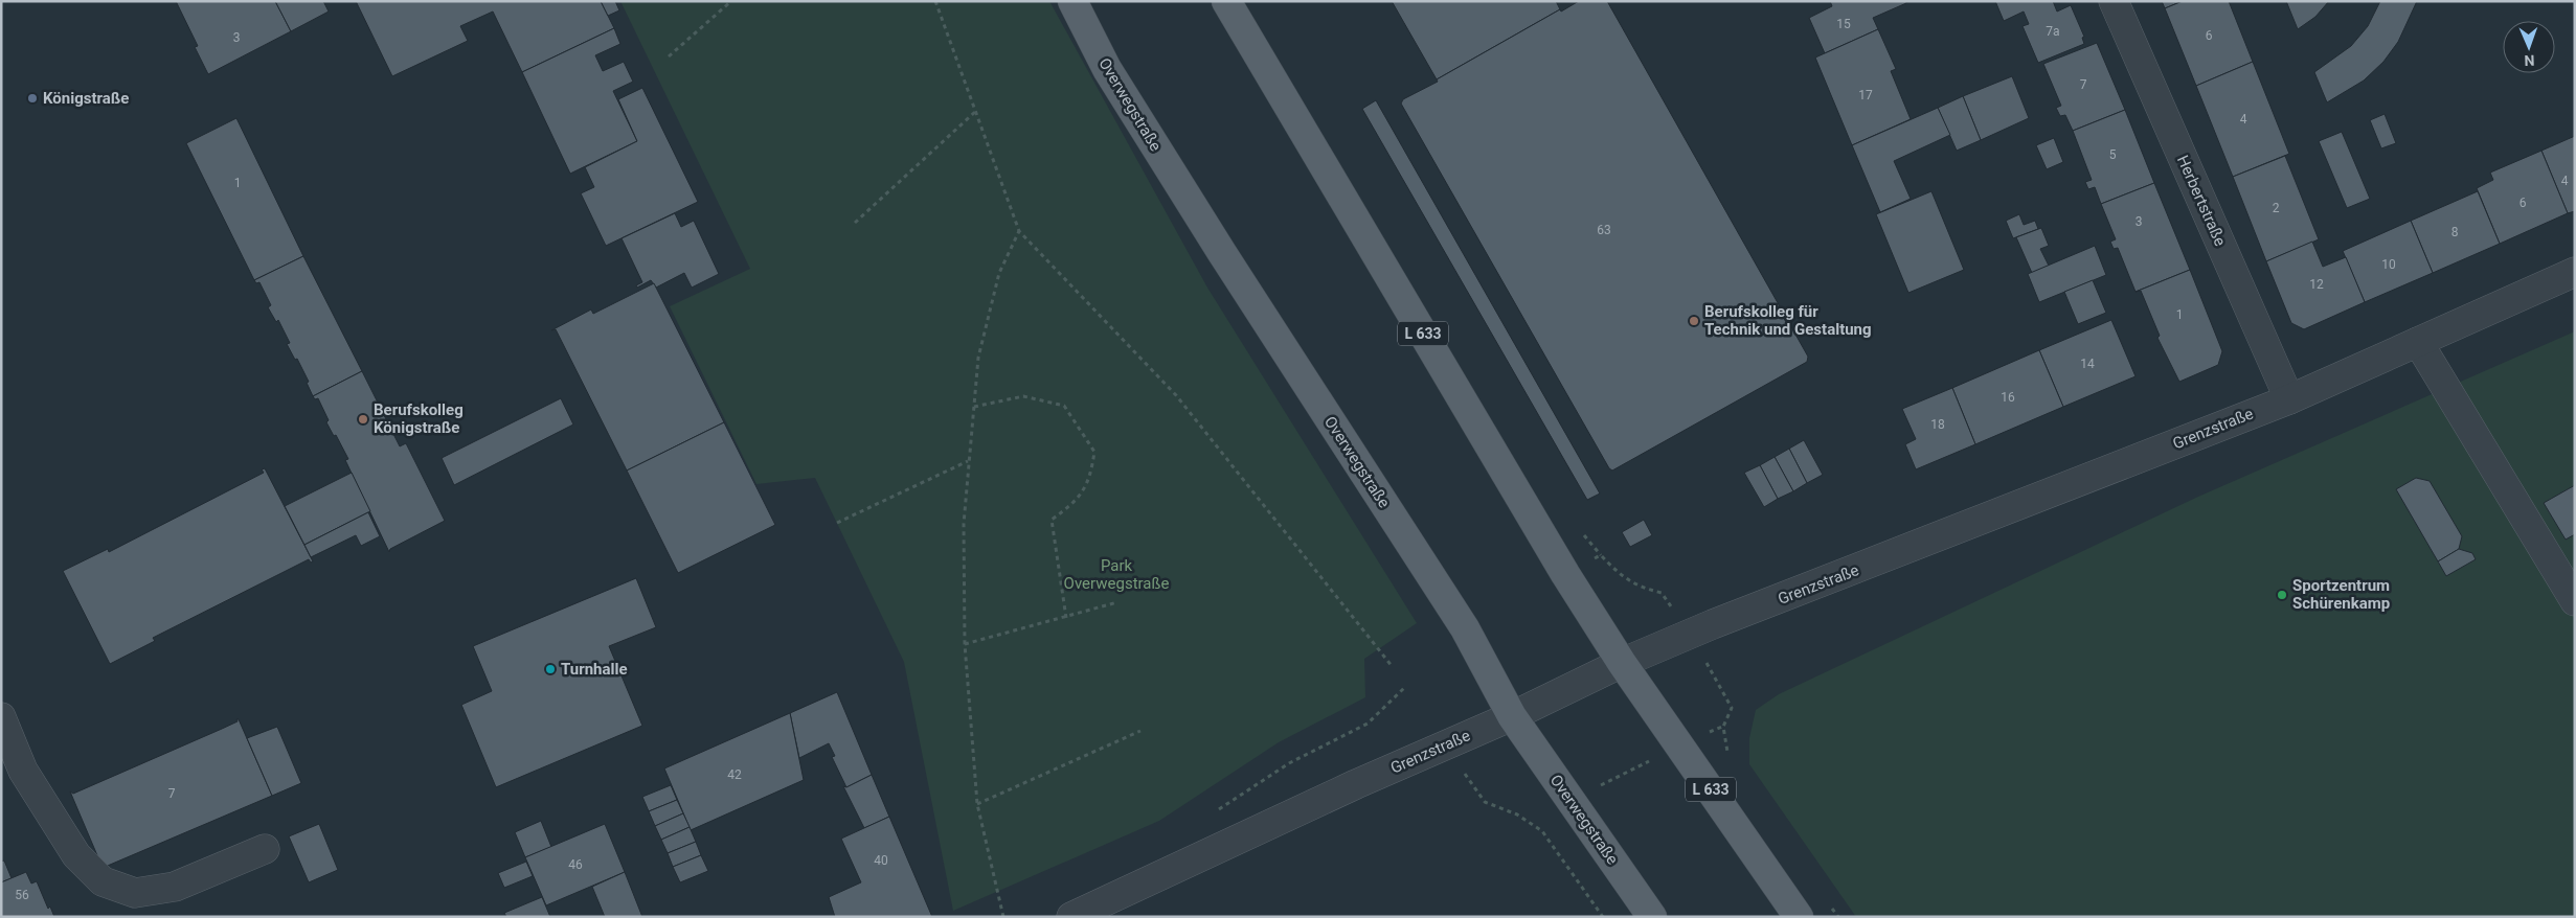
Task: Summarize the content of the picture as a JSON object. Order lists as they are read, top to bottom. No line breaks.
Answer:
{"streets":{"main road":["Overwegstraße","L 633"],"street":["Herbertstraße","Grenzstraße"]},"crossings":[["Overwegstraße","Grenzstraße"],["Herbertstraße","Grenzstraße"],["L 633","Grenzstraße"]],"parks":["Park Overwegstraße"],"places":["Königstraße","Berufskolleg für Technik und Gestaltung","Berufskolleg Königstraße","Sportzentrum Schürenkamp","Turnhalle"],"house_numbers":["15","7a","6","3","7","17","4","5","4","1","6","2","3","63","8","10","12","1","14","16","18","42","7","40","46","56"],"north":"bottom"}
